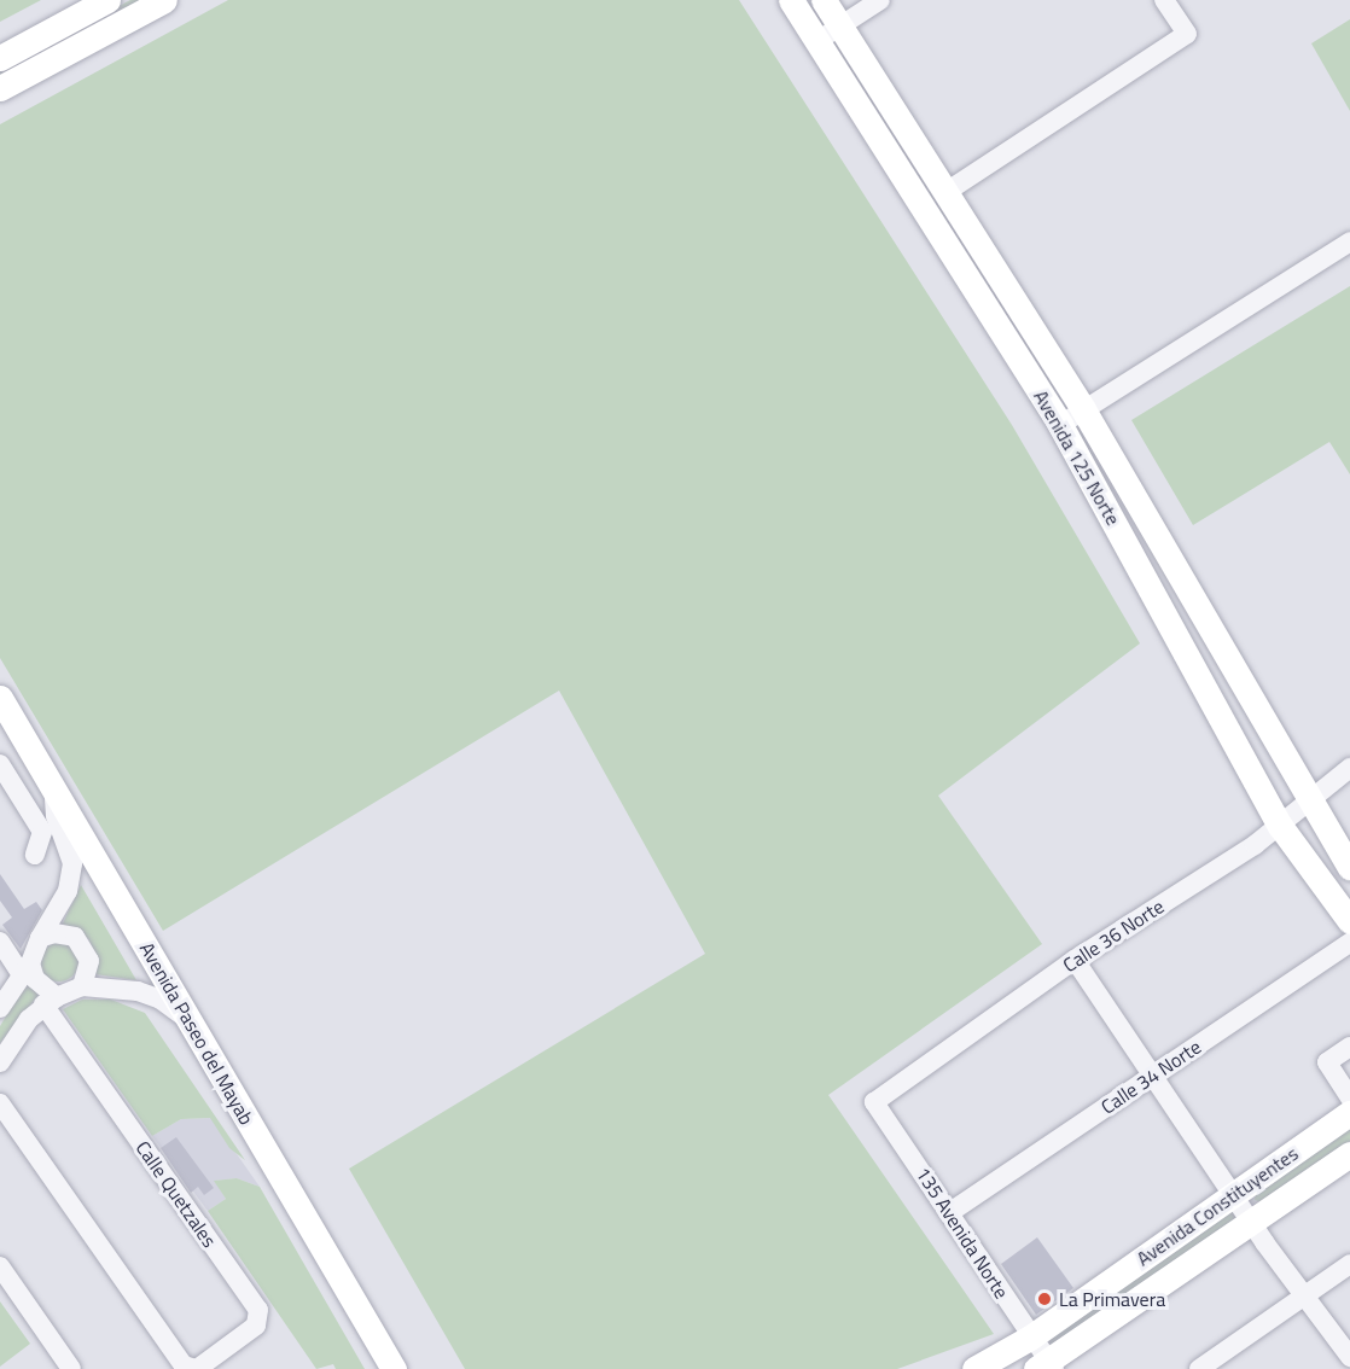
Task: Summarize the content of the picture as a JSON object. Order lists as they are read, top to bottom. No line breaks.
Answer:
{"streets":{"main road":["Avenida 125 Norte","Avenida Paseo del Mayab","Avenida Constituyentes"],"street":["Calle 36 Norte","Calle 34 Norte","Calle Quetzales","135 Avenida Norte"]},"crossings":[["Avenida 125 Norte","Calle 36 Norte"],["Calle 36 Norte","135 Avenida Norte"],["Calle 34 Norte","135 Avenida Norte"],["Avenida Constituyentes","135 Avenida Norte"]],"places":["La Primavera"]}
